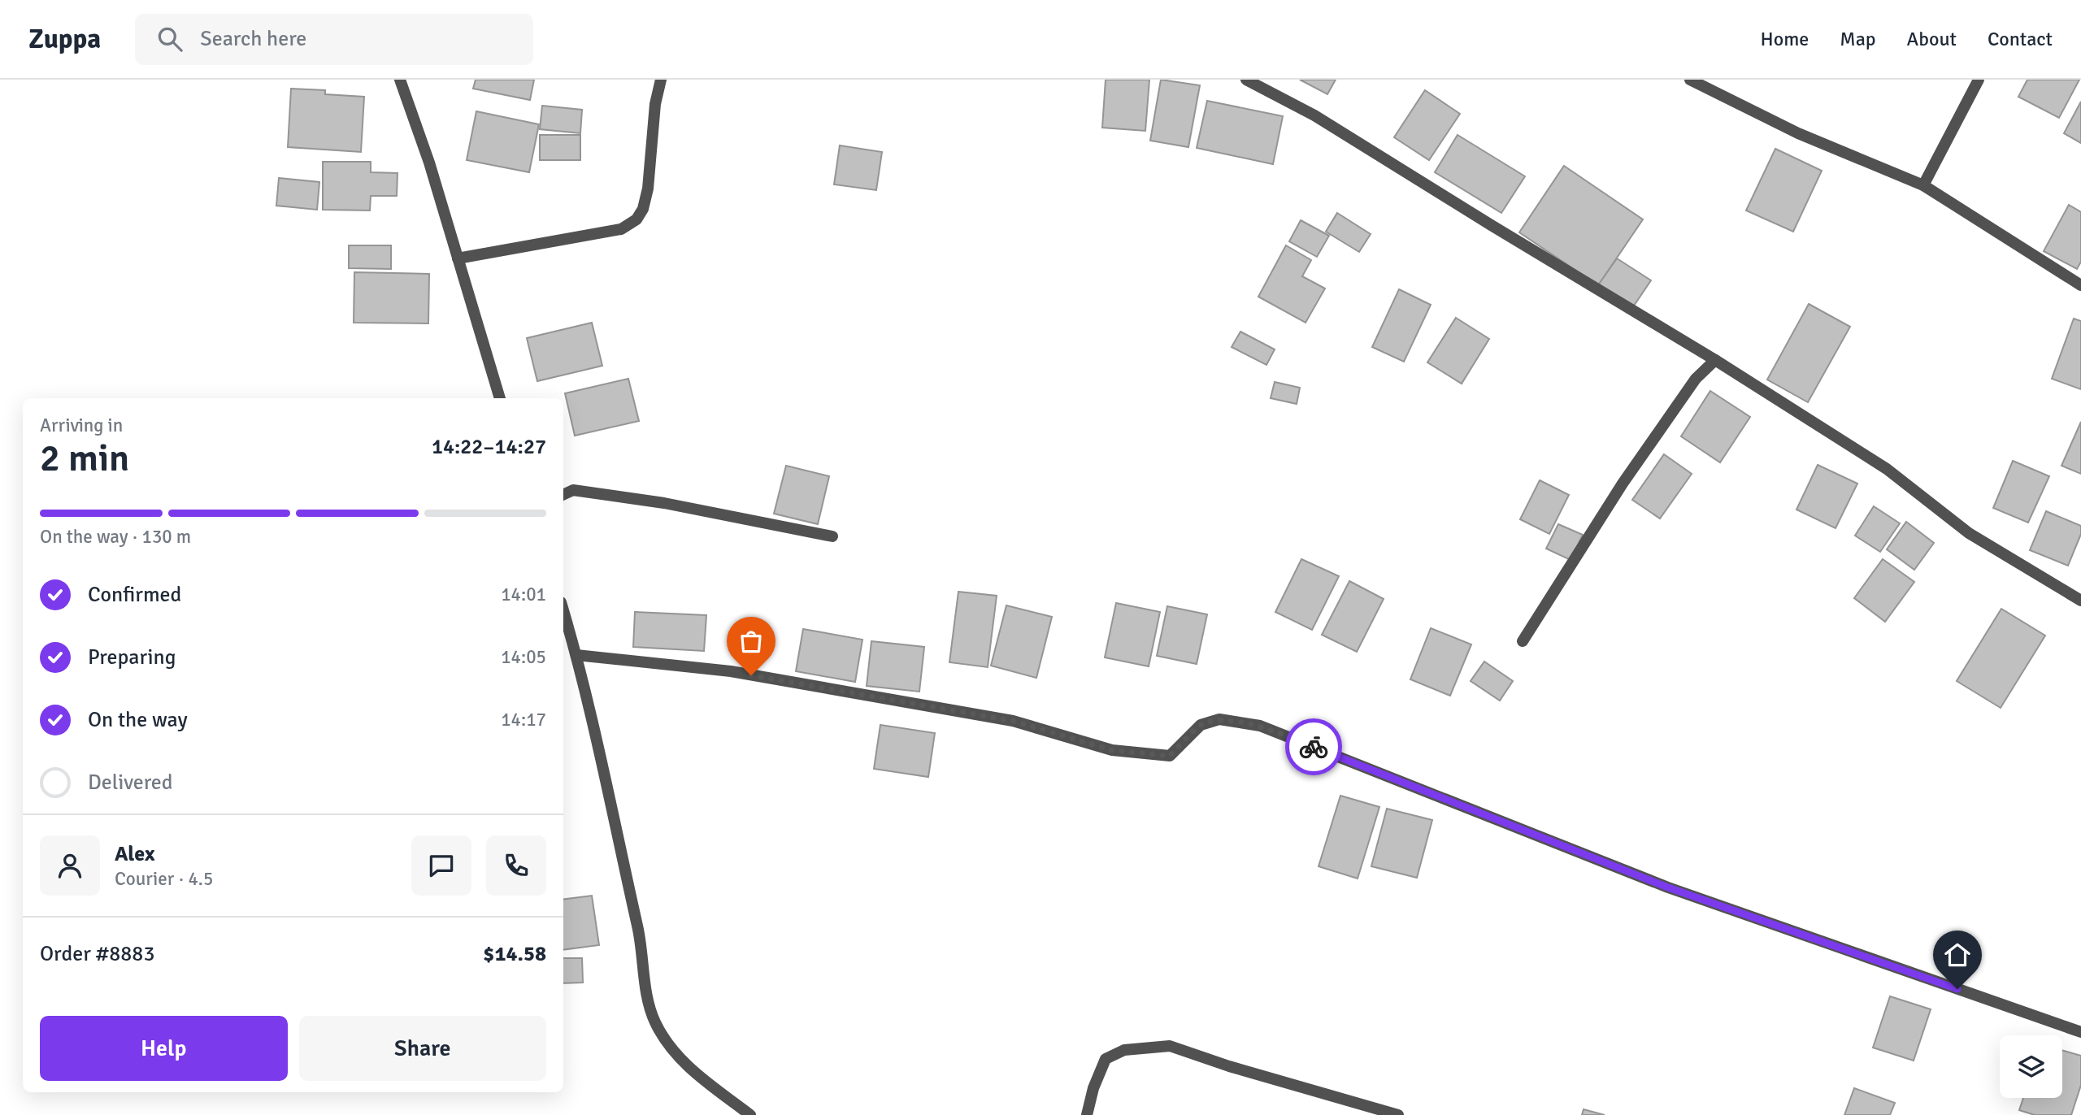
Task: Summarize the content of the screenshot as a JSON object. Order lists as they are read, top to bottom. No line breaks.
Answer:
{"page":{"header":"Zuppa","search":"Search here","nav":["Home","Map","About","Contact"],"heading":["2 min","Arriving in","14:22–14:27"],"panel":["Alex","Courier · 4.5","Order #8883","$14.58"],"bar":"On the way · 130 m","list":[["Confirmed","14:01"],["Preparing","14:05"],["On the way","14:17"],"Delivered"],"buttons":["Help","Share"]}}
